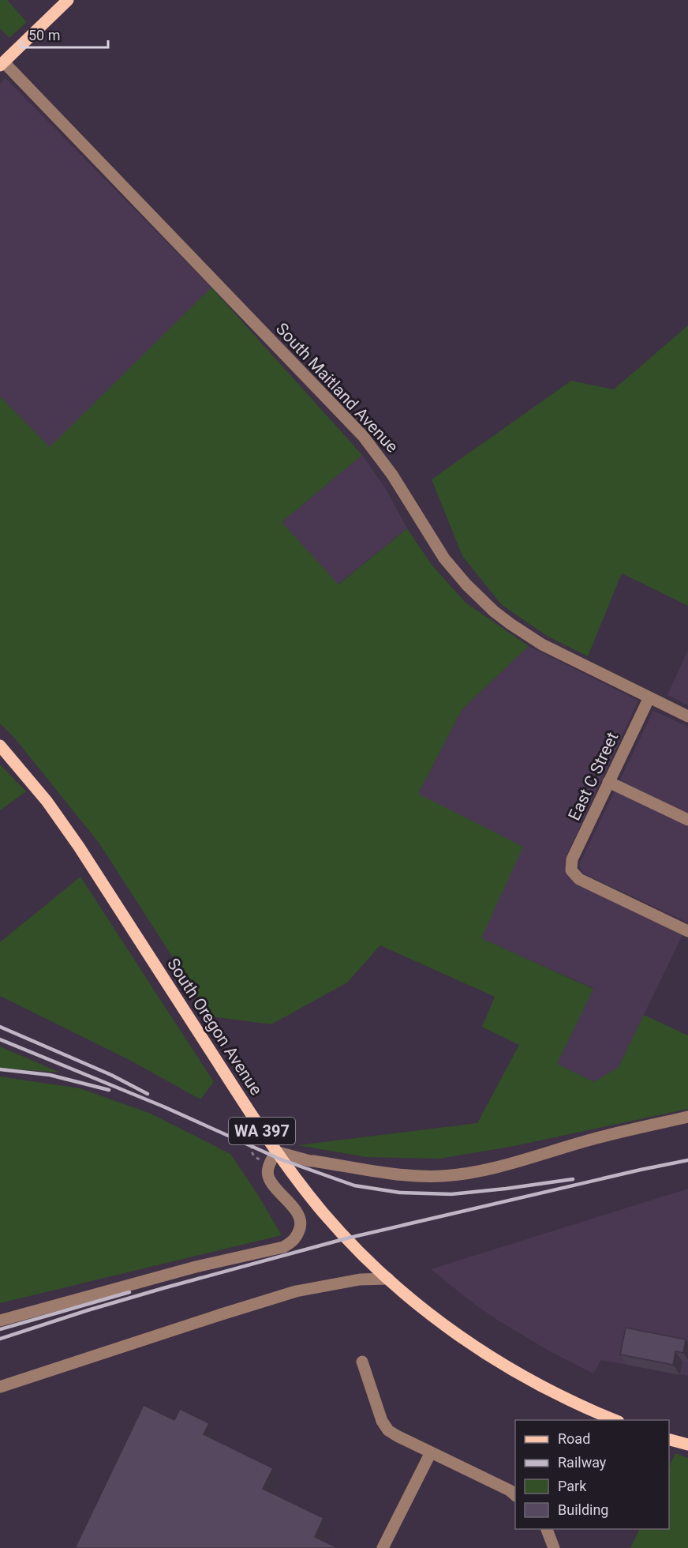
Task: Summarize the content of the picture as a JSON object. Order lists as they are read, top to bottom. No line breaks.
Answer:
{"streets":{"main road":["South Oregon Avenue","WA 397"],"street":["South Maitland Avenue","East C Street"]},"crossings":[["South Maitland Avenue","East C Street"]],"legend":["Road","Railway","Park","Building"],"scale_bar":"50 m"}
